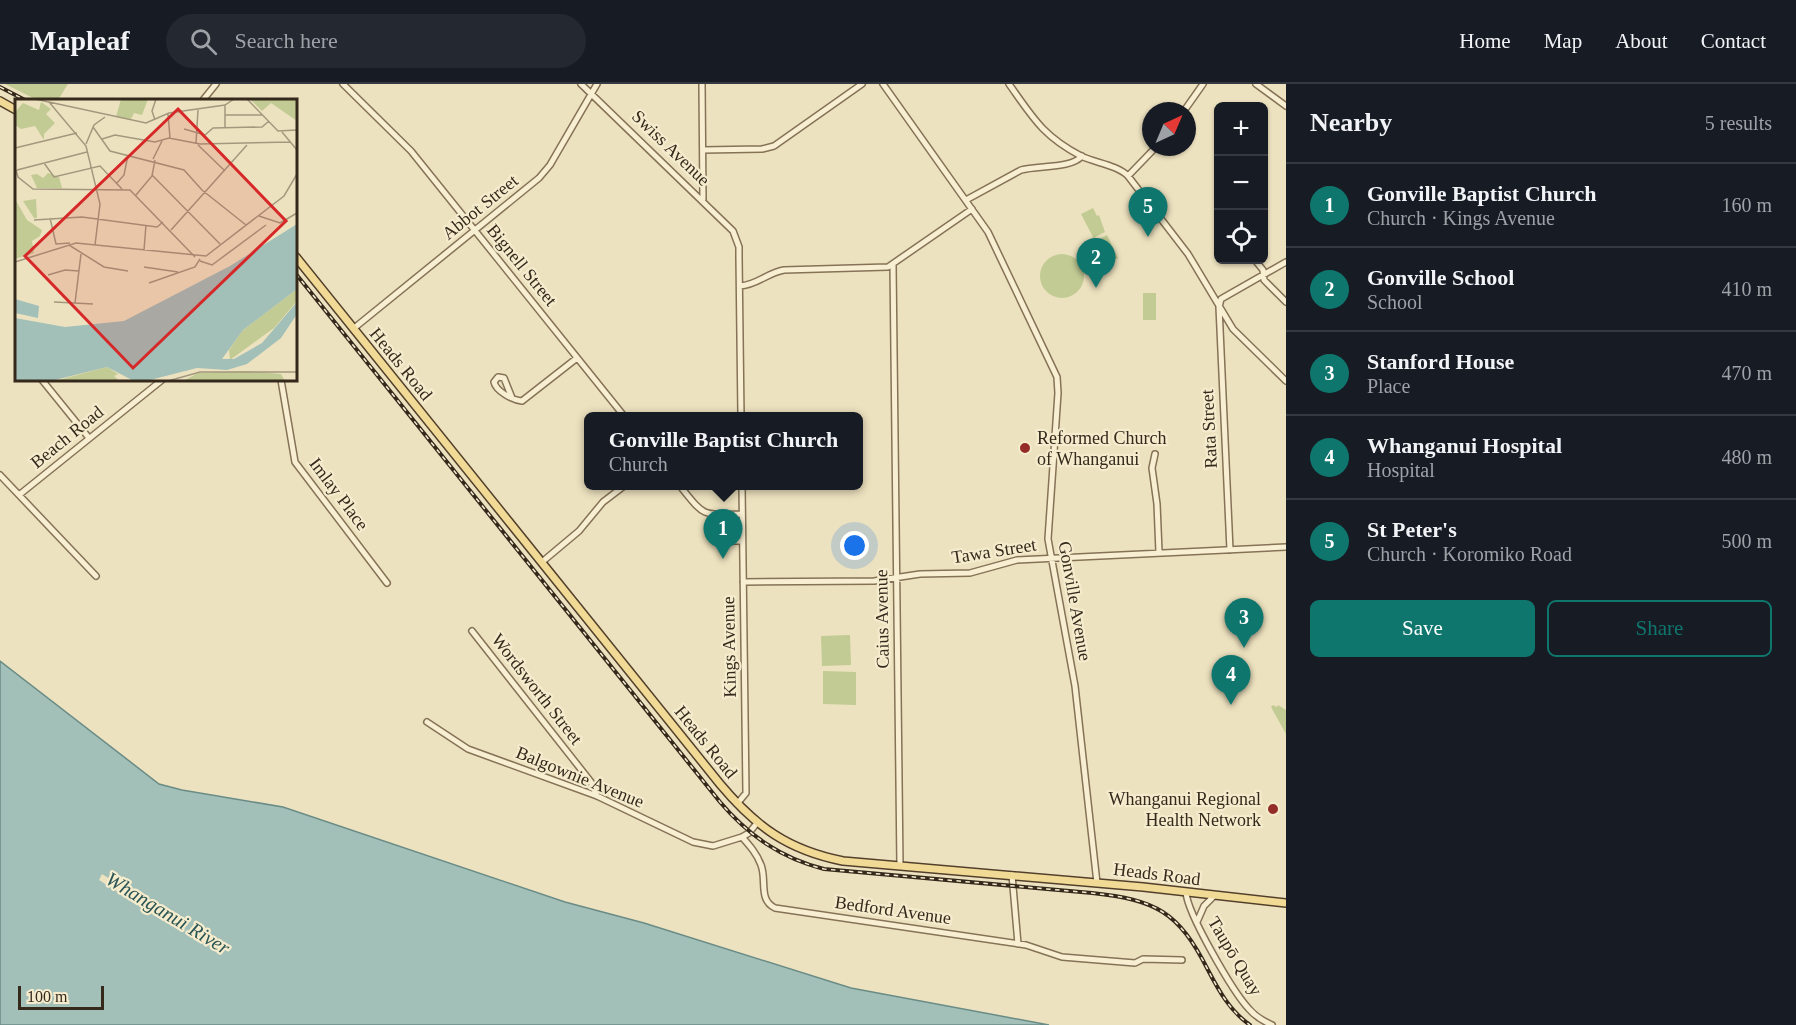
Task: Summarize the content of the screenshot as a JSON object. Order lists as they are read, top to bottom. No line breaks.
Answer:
{"streets":{"main road":["Heads Road"],"street":["Swiss Avenue","Abbot Street","Bignell Street","Rata Street","Beach Road","Imlay Place","Tawa Street","Gonville Avenue","Caius Avenue","Kings Avenue","Wordsworth Street","Balgownie Avenue","Bedford Avenue","Taupō Quay"]},"crossings":[["Swiss Avenue","Abbot Street"],["Abbot Street","Bignell Street"],["Abbot Street","Heads Road"],["Heads Road","Gonville Avenue"],["Heads Road","Caius Avenue"],["Heads Road","Kings Avenue"],["Heads Road","Balgownie Avenue"],["Heads Road","Taupō Quay"],["Rata Street","Tawa Street"],["Tawa Street","Gonville Avenue"],["Tawa Street","Caius Avenue"],["Tawa Street","Kings Avenue"],["Wordsworth Street","Balgownie Avenue"],["Balgownie Avenue","Bedford Avenue"]],"water":["Whanganui River"],"places":["Reformed Church of Whanganui","Whanganui Regional Health Network"],"scale_bar":"100 m","north":"top right","page":{"header":"Mapleaf","search":"Search here","nav":["Home","Map","About","Contact"],"heading":["Nearby","5 results"],"map_buttons":["+","−"],"list":[{"mark":"1","name":"Gonville Baptist Church","note":"Church · Kings Avenue","value":"160 m"},{"mark":"2","name":"Gonville School","note":"School","value":"410 m"},{"mark":"3","name":"Stanford House","note":"Place","value":"470 m"},{"mark":"4","name":"Whanganui Hospital","note":"Hospital","value":"480 m"},{"mark":"5","name":"St Peter's","note":"Church · Koromiko Road","value":"500 m"}],"pins":["5","2","1","3","4"],"popup":["Gonville Baptist Church","Church"],"buttons":["Save","Share"],"scale":"100 m"}}
